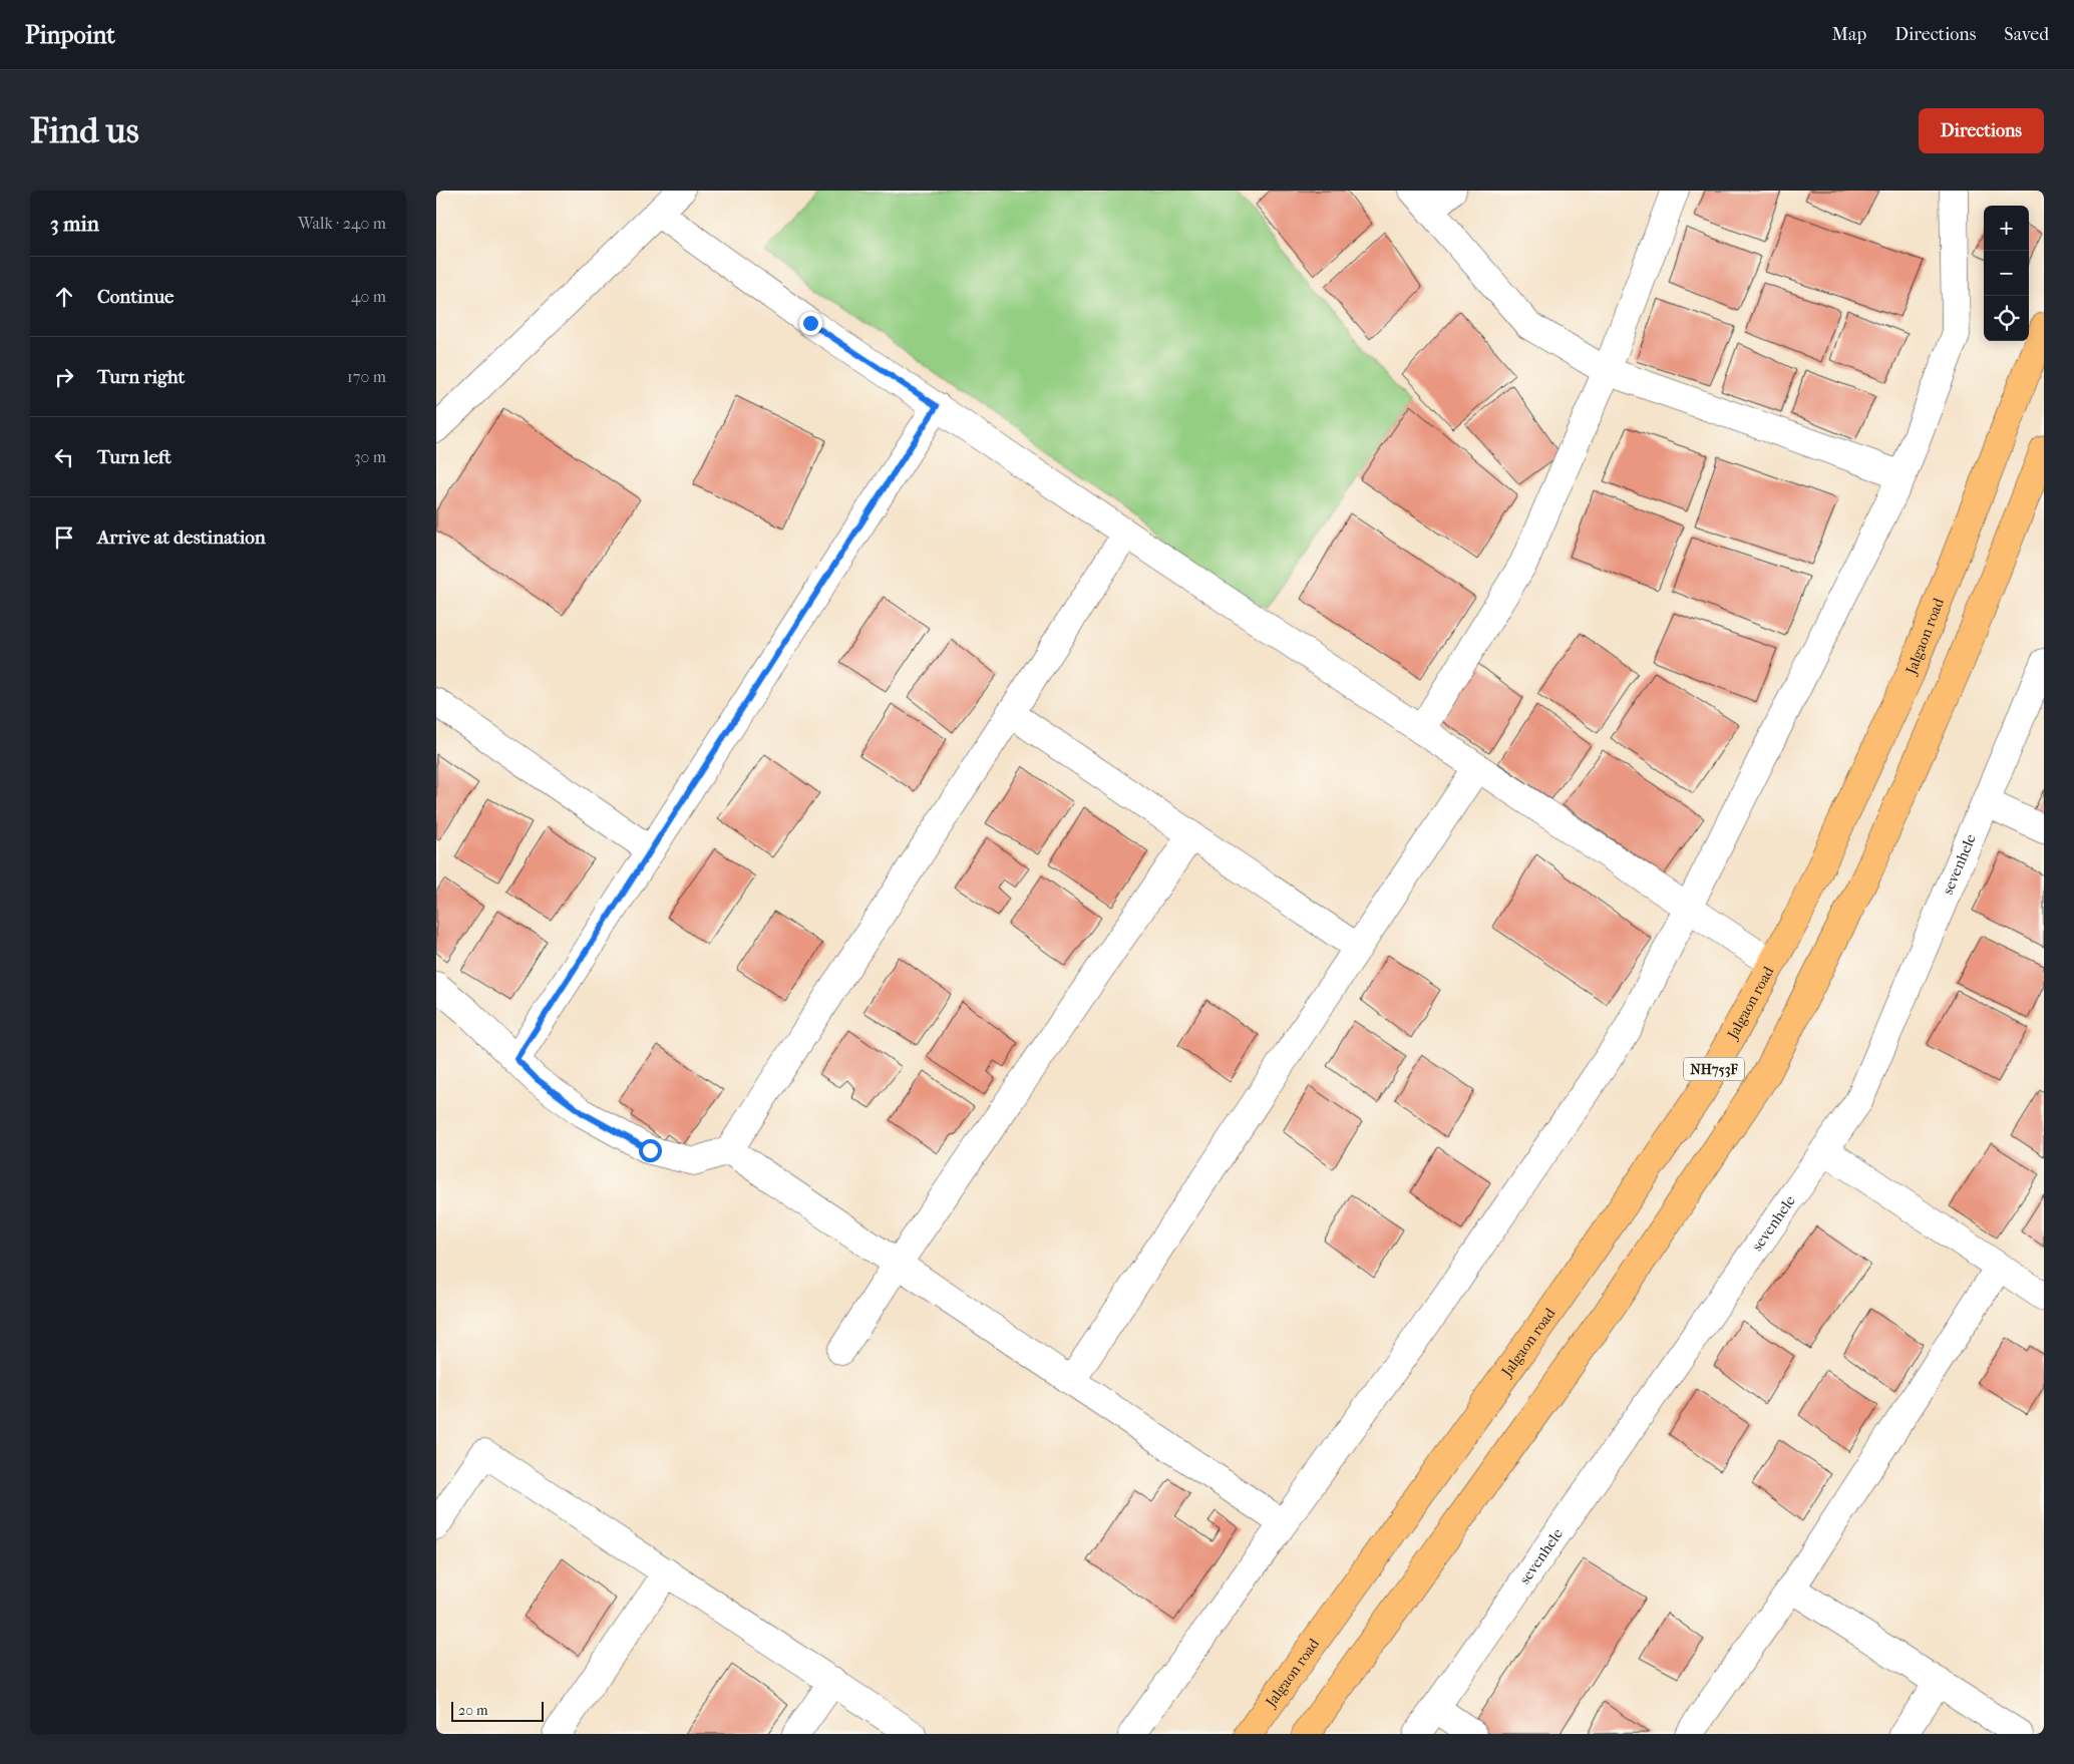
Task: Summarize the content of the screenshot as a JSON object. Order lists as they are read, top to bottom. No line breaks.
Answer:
{"streets":{"highway":["Jalgaon road","NH753F"],"street":["sevenhele"]},"scale_bar":"20 m","page":{"header":"Pinpoint","nav":["Map","Directions","Saved"],"buttons":"Directions","title":"Find us","heading":["3 min","Walk · 240 m"],"map_buttons":["+","−"],"list":[["Continue","40 m"],["Turn right","170 m"],["Turn left","30 m"],"Arrive at destination"],"scale":"20 m"}}
